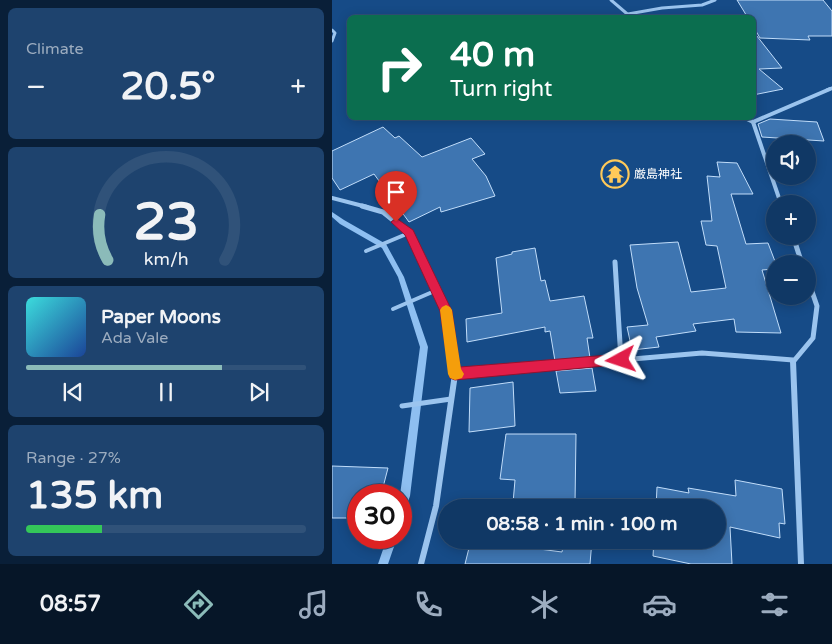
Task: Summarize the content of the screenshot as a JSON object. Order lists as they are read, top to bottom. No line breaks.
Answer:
{"places":{"temple":["厳島神社"]},"page":{"tile":["Climate",["Range · 27%","135 km"]],"turn":["40 m","Turn right"],"heat":["−","20.5°","+"],"map_buttons":["+","−"],"song":["Paper Moons","Ada Vale"],"limit":"30","trip":"08:58 · 1 min · 100 m","tabs":"08:57","gauge":["23","km/h"]}}
